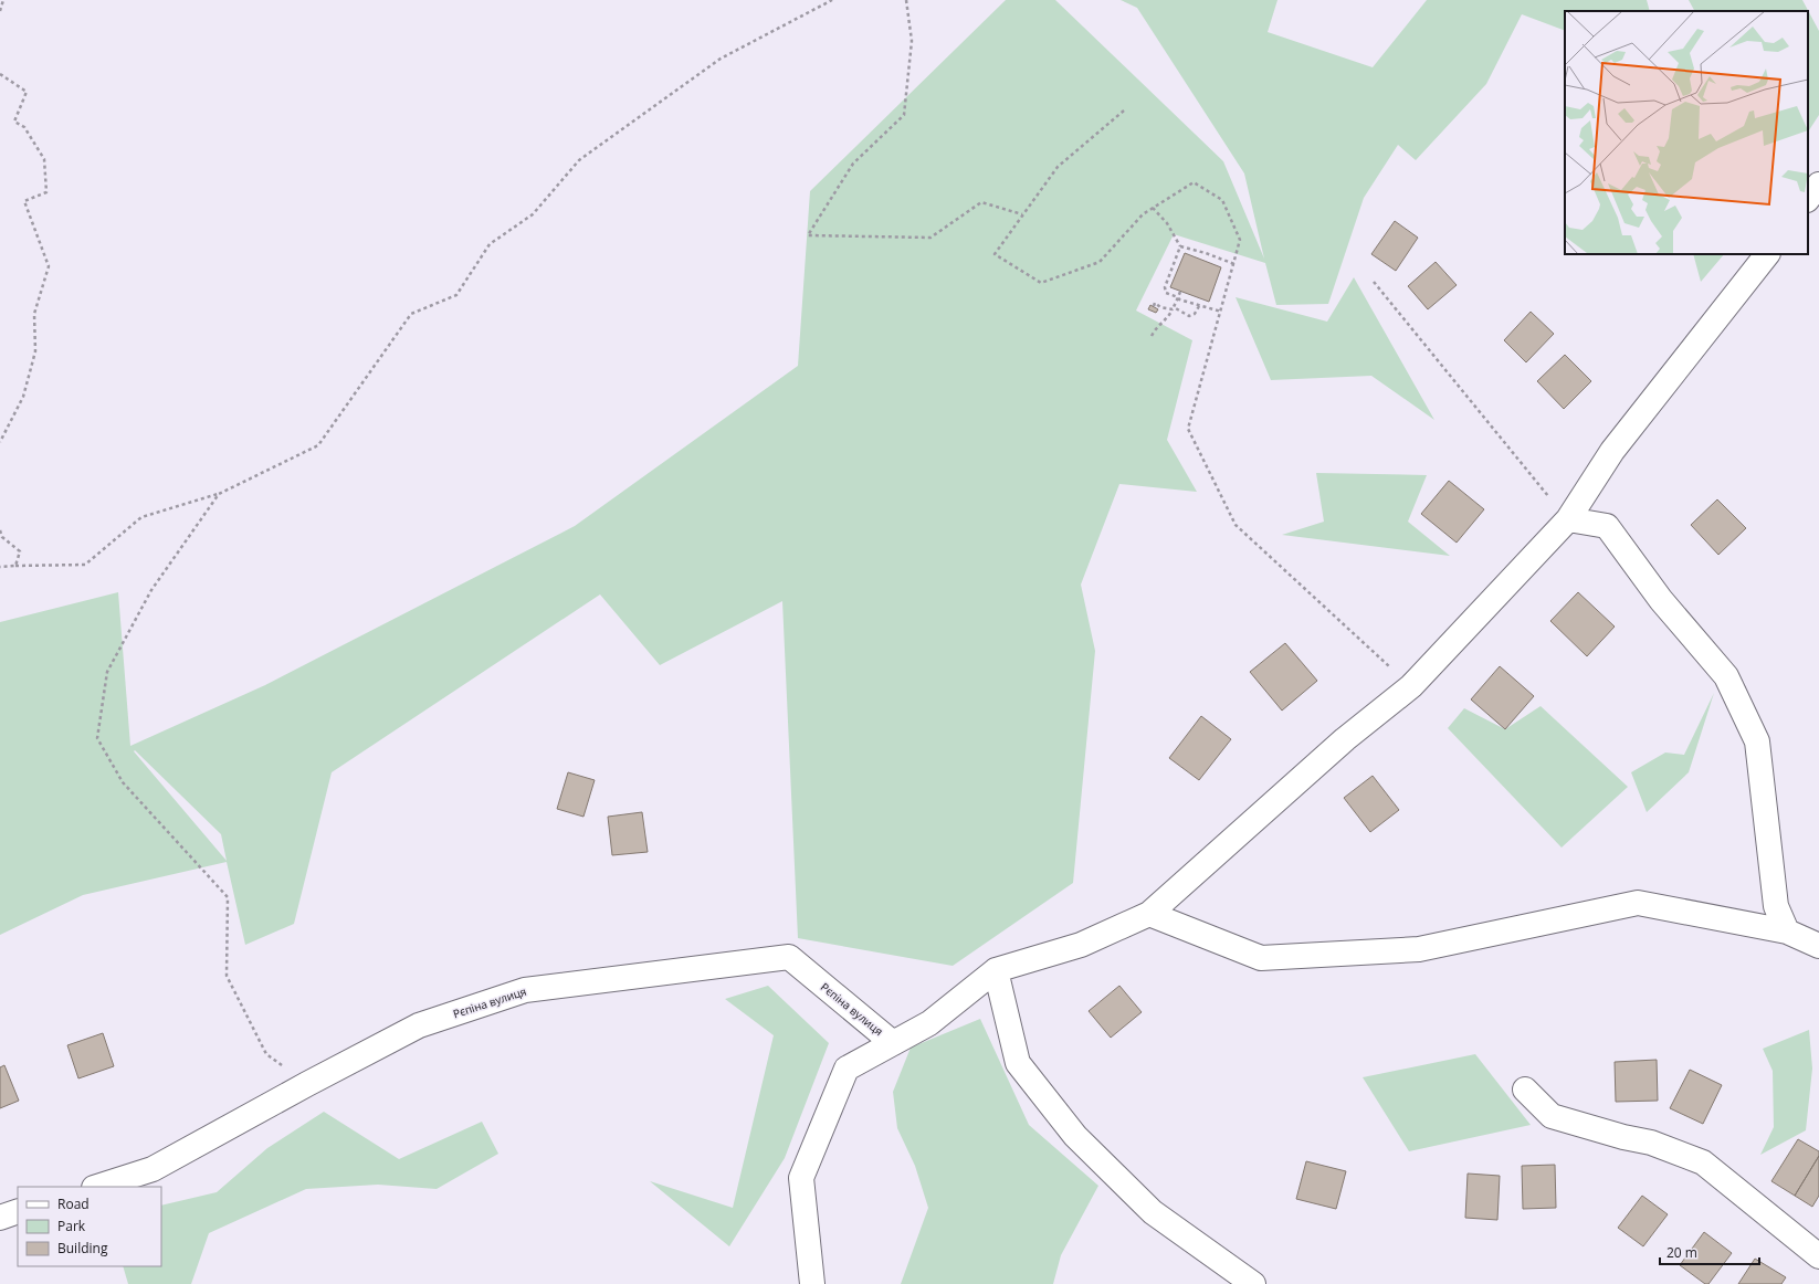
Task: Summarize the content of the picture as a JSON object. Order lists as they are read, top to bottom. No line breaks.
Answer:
{"streets":{"street":["Рєпіна вулиця"]},"legend":["Road","Park","Building"],"scale_bar":"20 m"}
